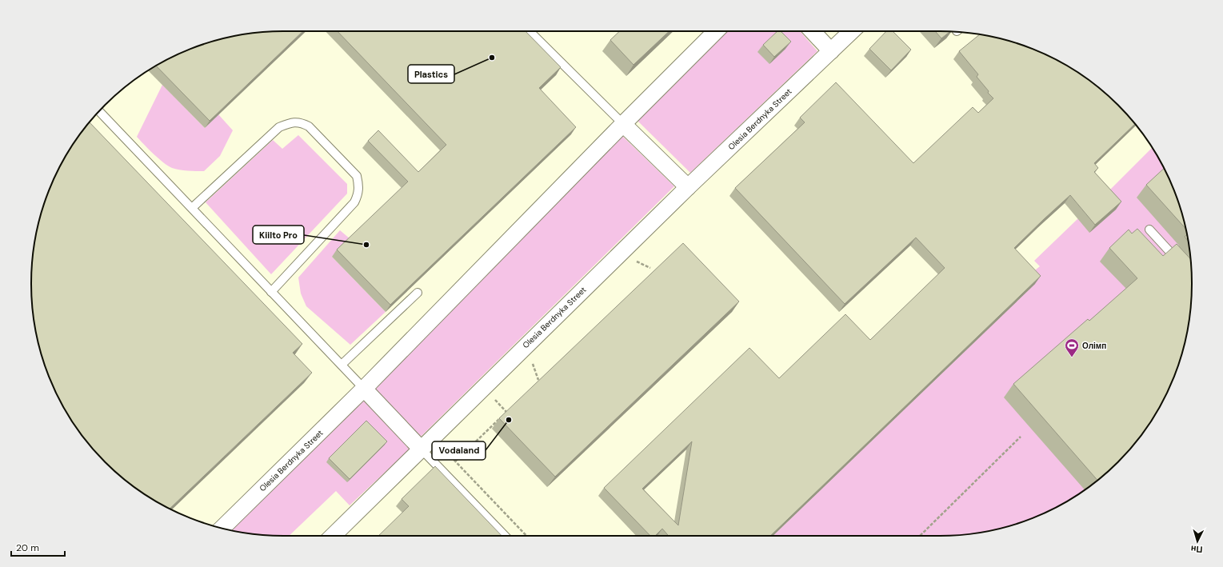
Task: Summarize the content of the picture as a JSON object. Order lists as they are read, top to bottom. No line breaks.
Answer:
{"streets":{"street":["Olesia Berdnyka Street"]},"places":{"other":["Plastics","Kiilto Pro","Vodaland"],"sports":["Олімп"]},"scale_bar":"20 m","north":"bottom"}
